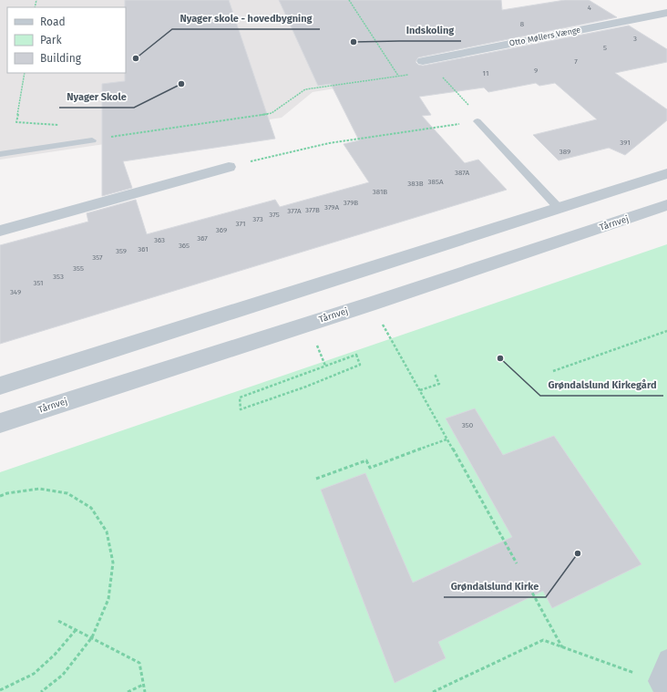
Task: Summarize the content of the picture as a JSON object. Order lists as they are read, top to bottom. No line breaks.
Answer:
{"streets":{"street":["Otto Møllers Vænge","Tårnvej"]},"places":["Indskoling","Nyager skole - hovedbygning","Nyager Skole","Grøndalslund Kirkegård","Grøndalslund Kirke"],"house_numbers":["4","8","3","5","7","9","11","391","389","387A","385A","383B","381B","379B","379A","377B","377A","375","373","371","369","367","363","365","361","359","357","355","353","351","349","350"],"legend":["Road","Park","Building"]}
